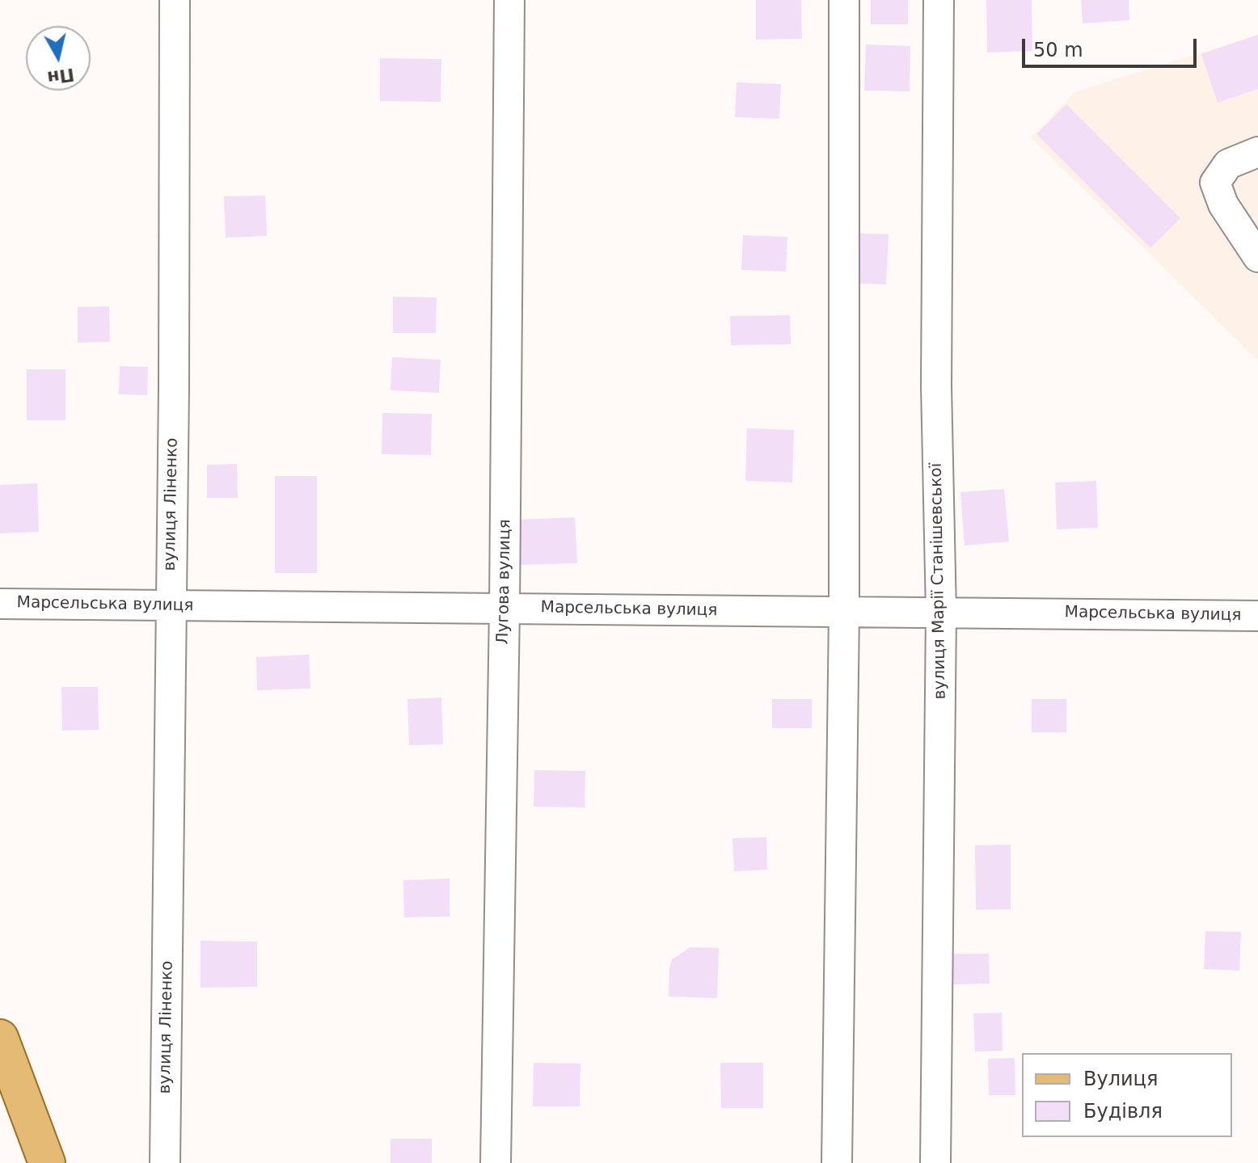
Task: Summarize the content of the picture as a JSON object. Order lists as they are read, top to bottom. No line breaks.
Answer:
{"streets":{"street":["вулиця Ліненко","вулиця Марії Станішевської","Лугова вулиця","Марсельська вулиця"]},"crossings":[["вулиця Ліненко","Марсельська вулиця"],["вулиця Марії Станішевської","Марсельська вулиця"],["Лугова вулиця","Марсельська вулиця"]],"legend":["Вулиця","Будівля"],"scale_bar":"50 m","north":"bottom"}
